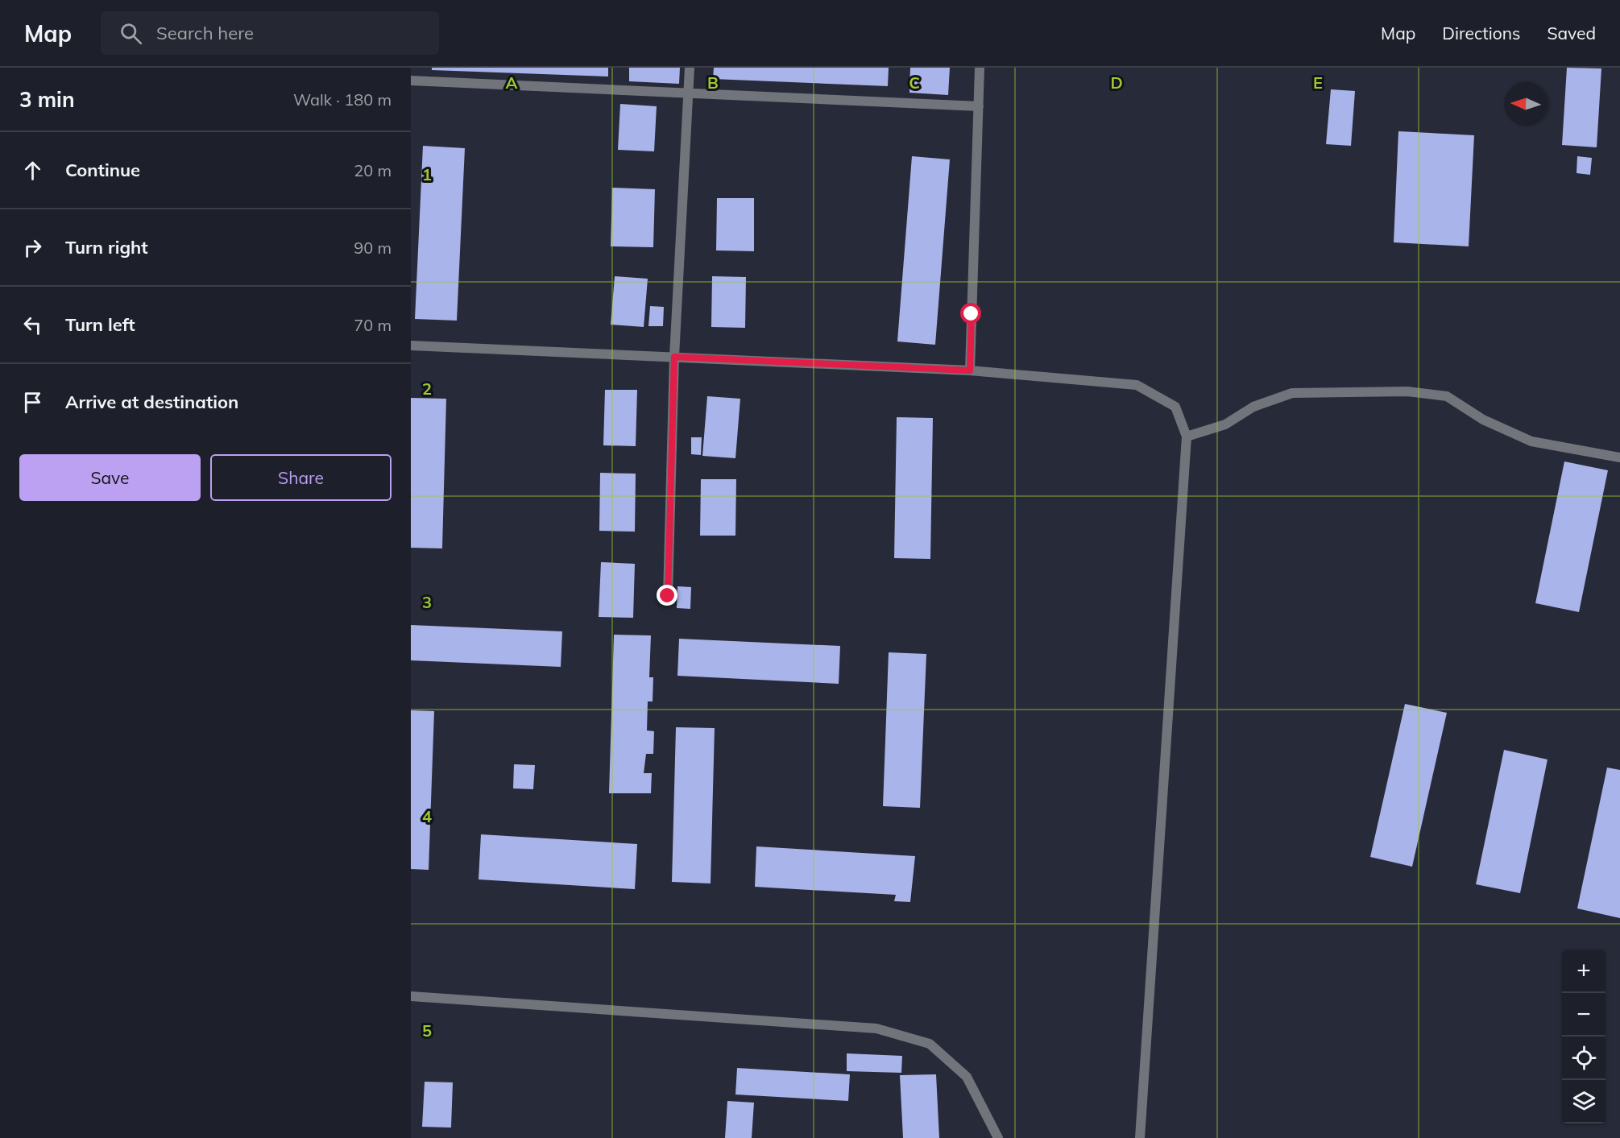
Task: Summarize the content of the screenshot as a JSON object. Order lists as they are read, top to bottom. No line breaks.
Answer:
{"north":"left","page":{"header":"Map","search":"Search here","nav":["Map","Directions","Saved"],"heading":["3 min","Walk · 180 m"],"list":[["Continue","20 m"],["Turn right","90 m"],["Turn left","70 m"],"Arrive at destination"],"buttons":["Save","Share"],"map_buttons":["+","−"]},"grid":{"columns":["A","B","C","D","E"],"rows":["1","2","3","4","5"]}}
